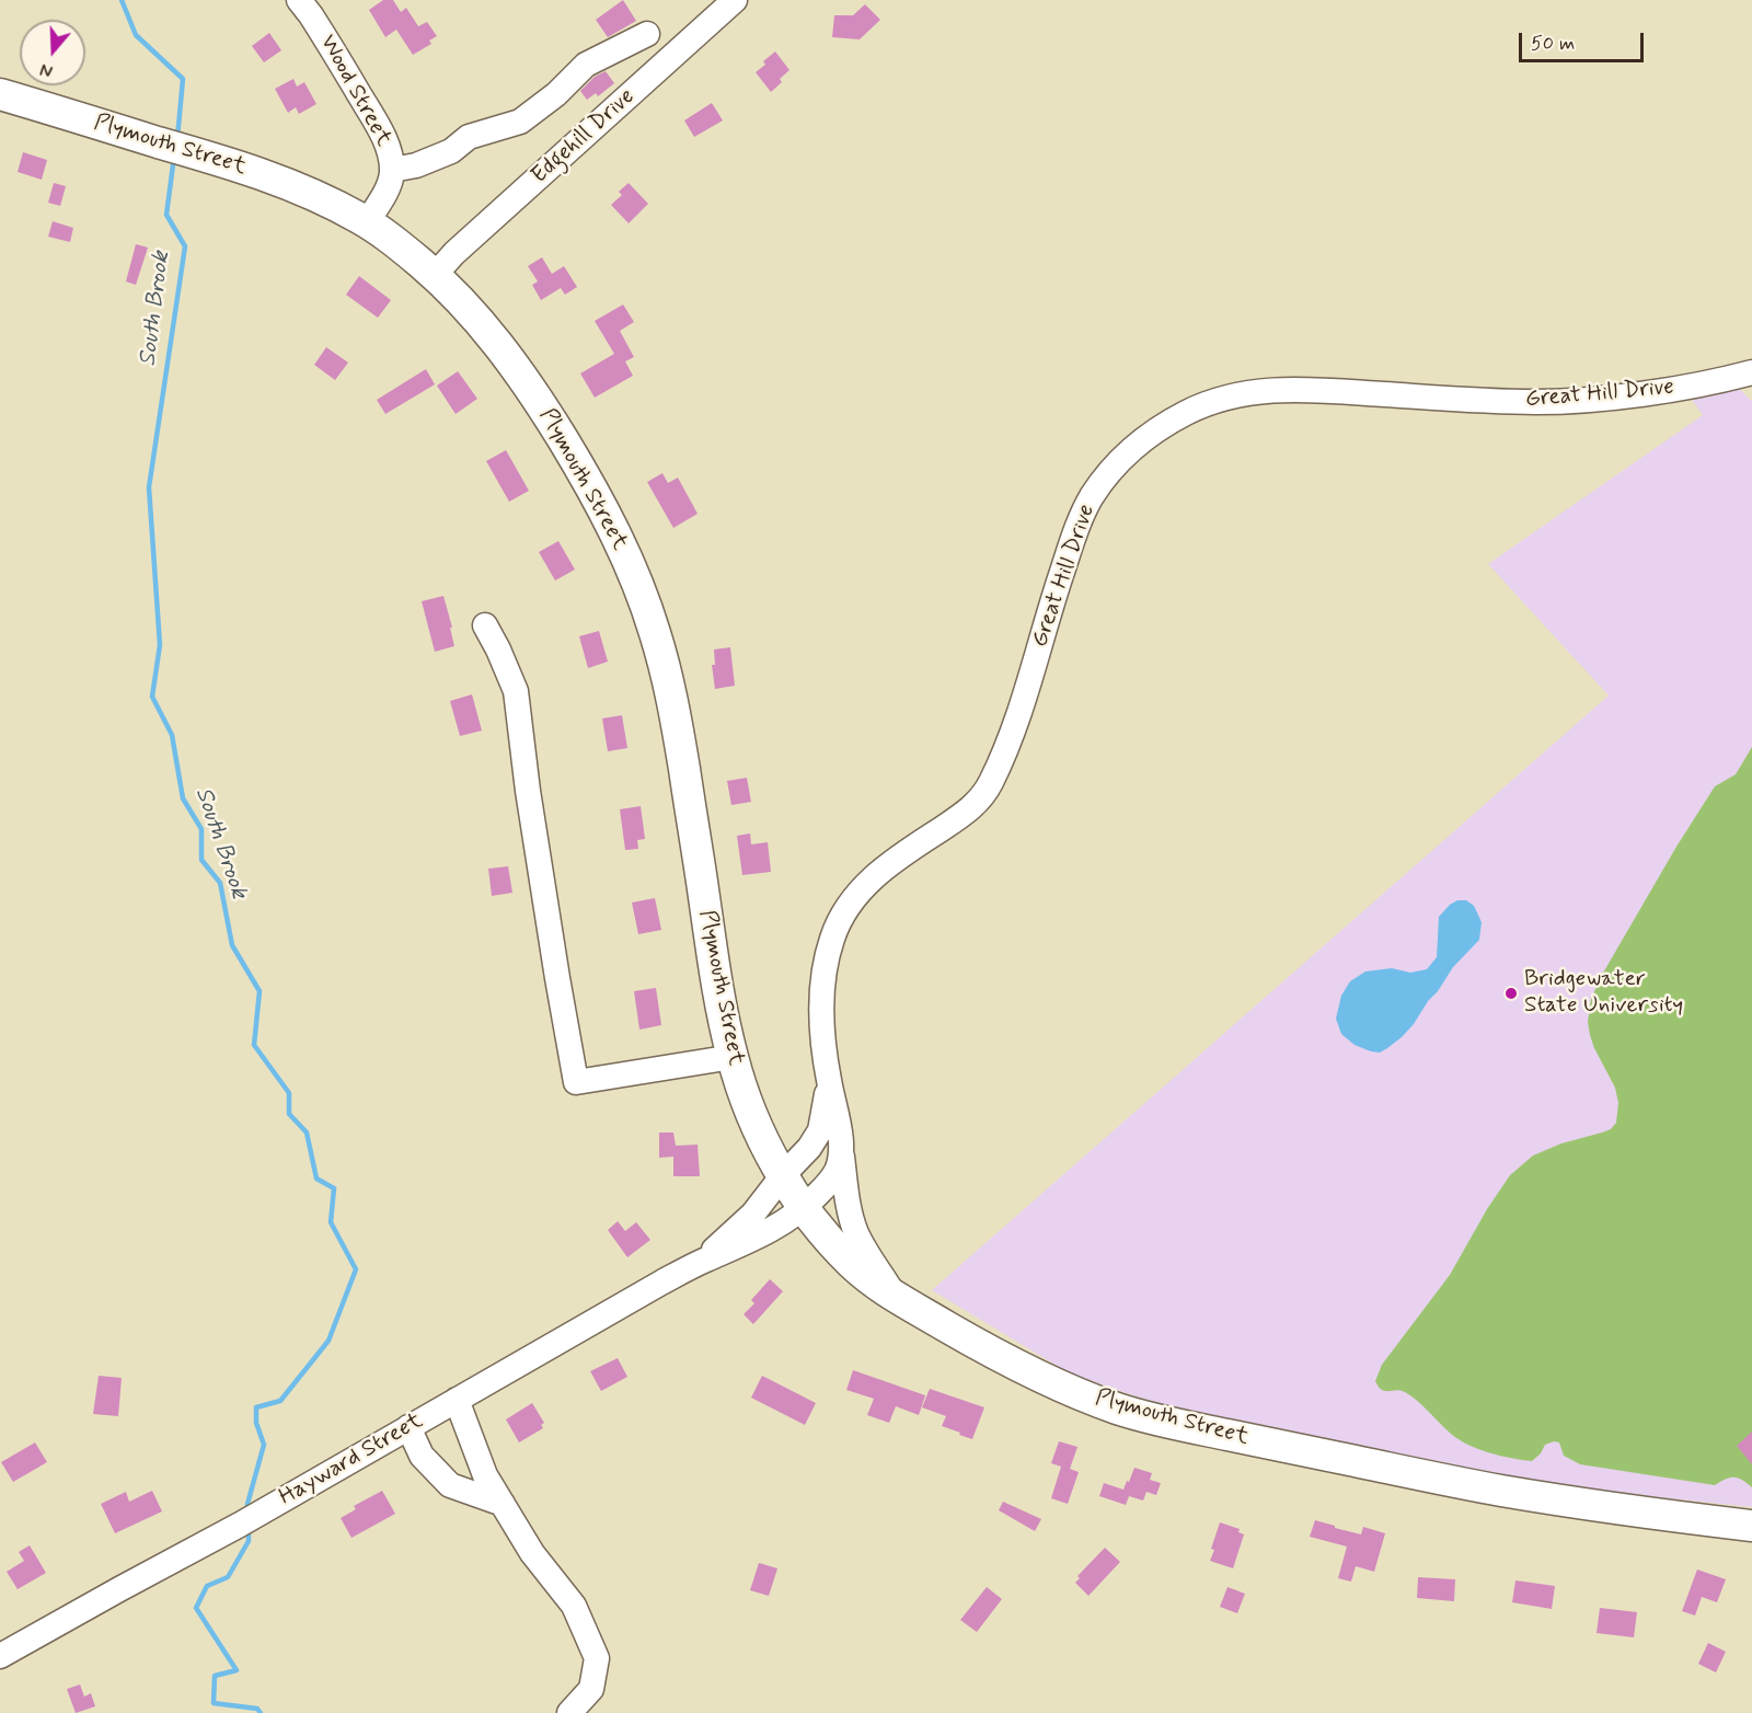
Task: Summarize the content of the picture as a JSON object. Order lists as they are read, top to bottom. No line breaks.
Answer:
{"streets":{"main road":["Plymouth Street"],"street":["Wood Street","Edgehill Drive","Great Hill Drive","Hayward Street"]},"crossings":[["Wood Street","Plymouth Street"],["Edgehill Drive","Plymouth Street"],["Plymouth Street","Great Hill Drive"],["Plymouth Street","Hayward Street"],["Great Hill Drive","Hayward Street"]],"water":["South Brook"],"places":["Bridgewater State University"],"scale_bar":"50 m","north":"bottom"}
